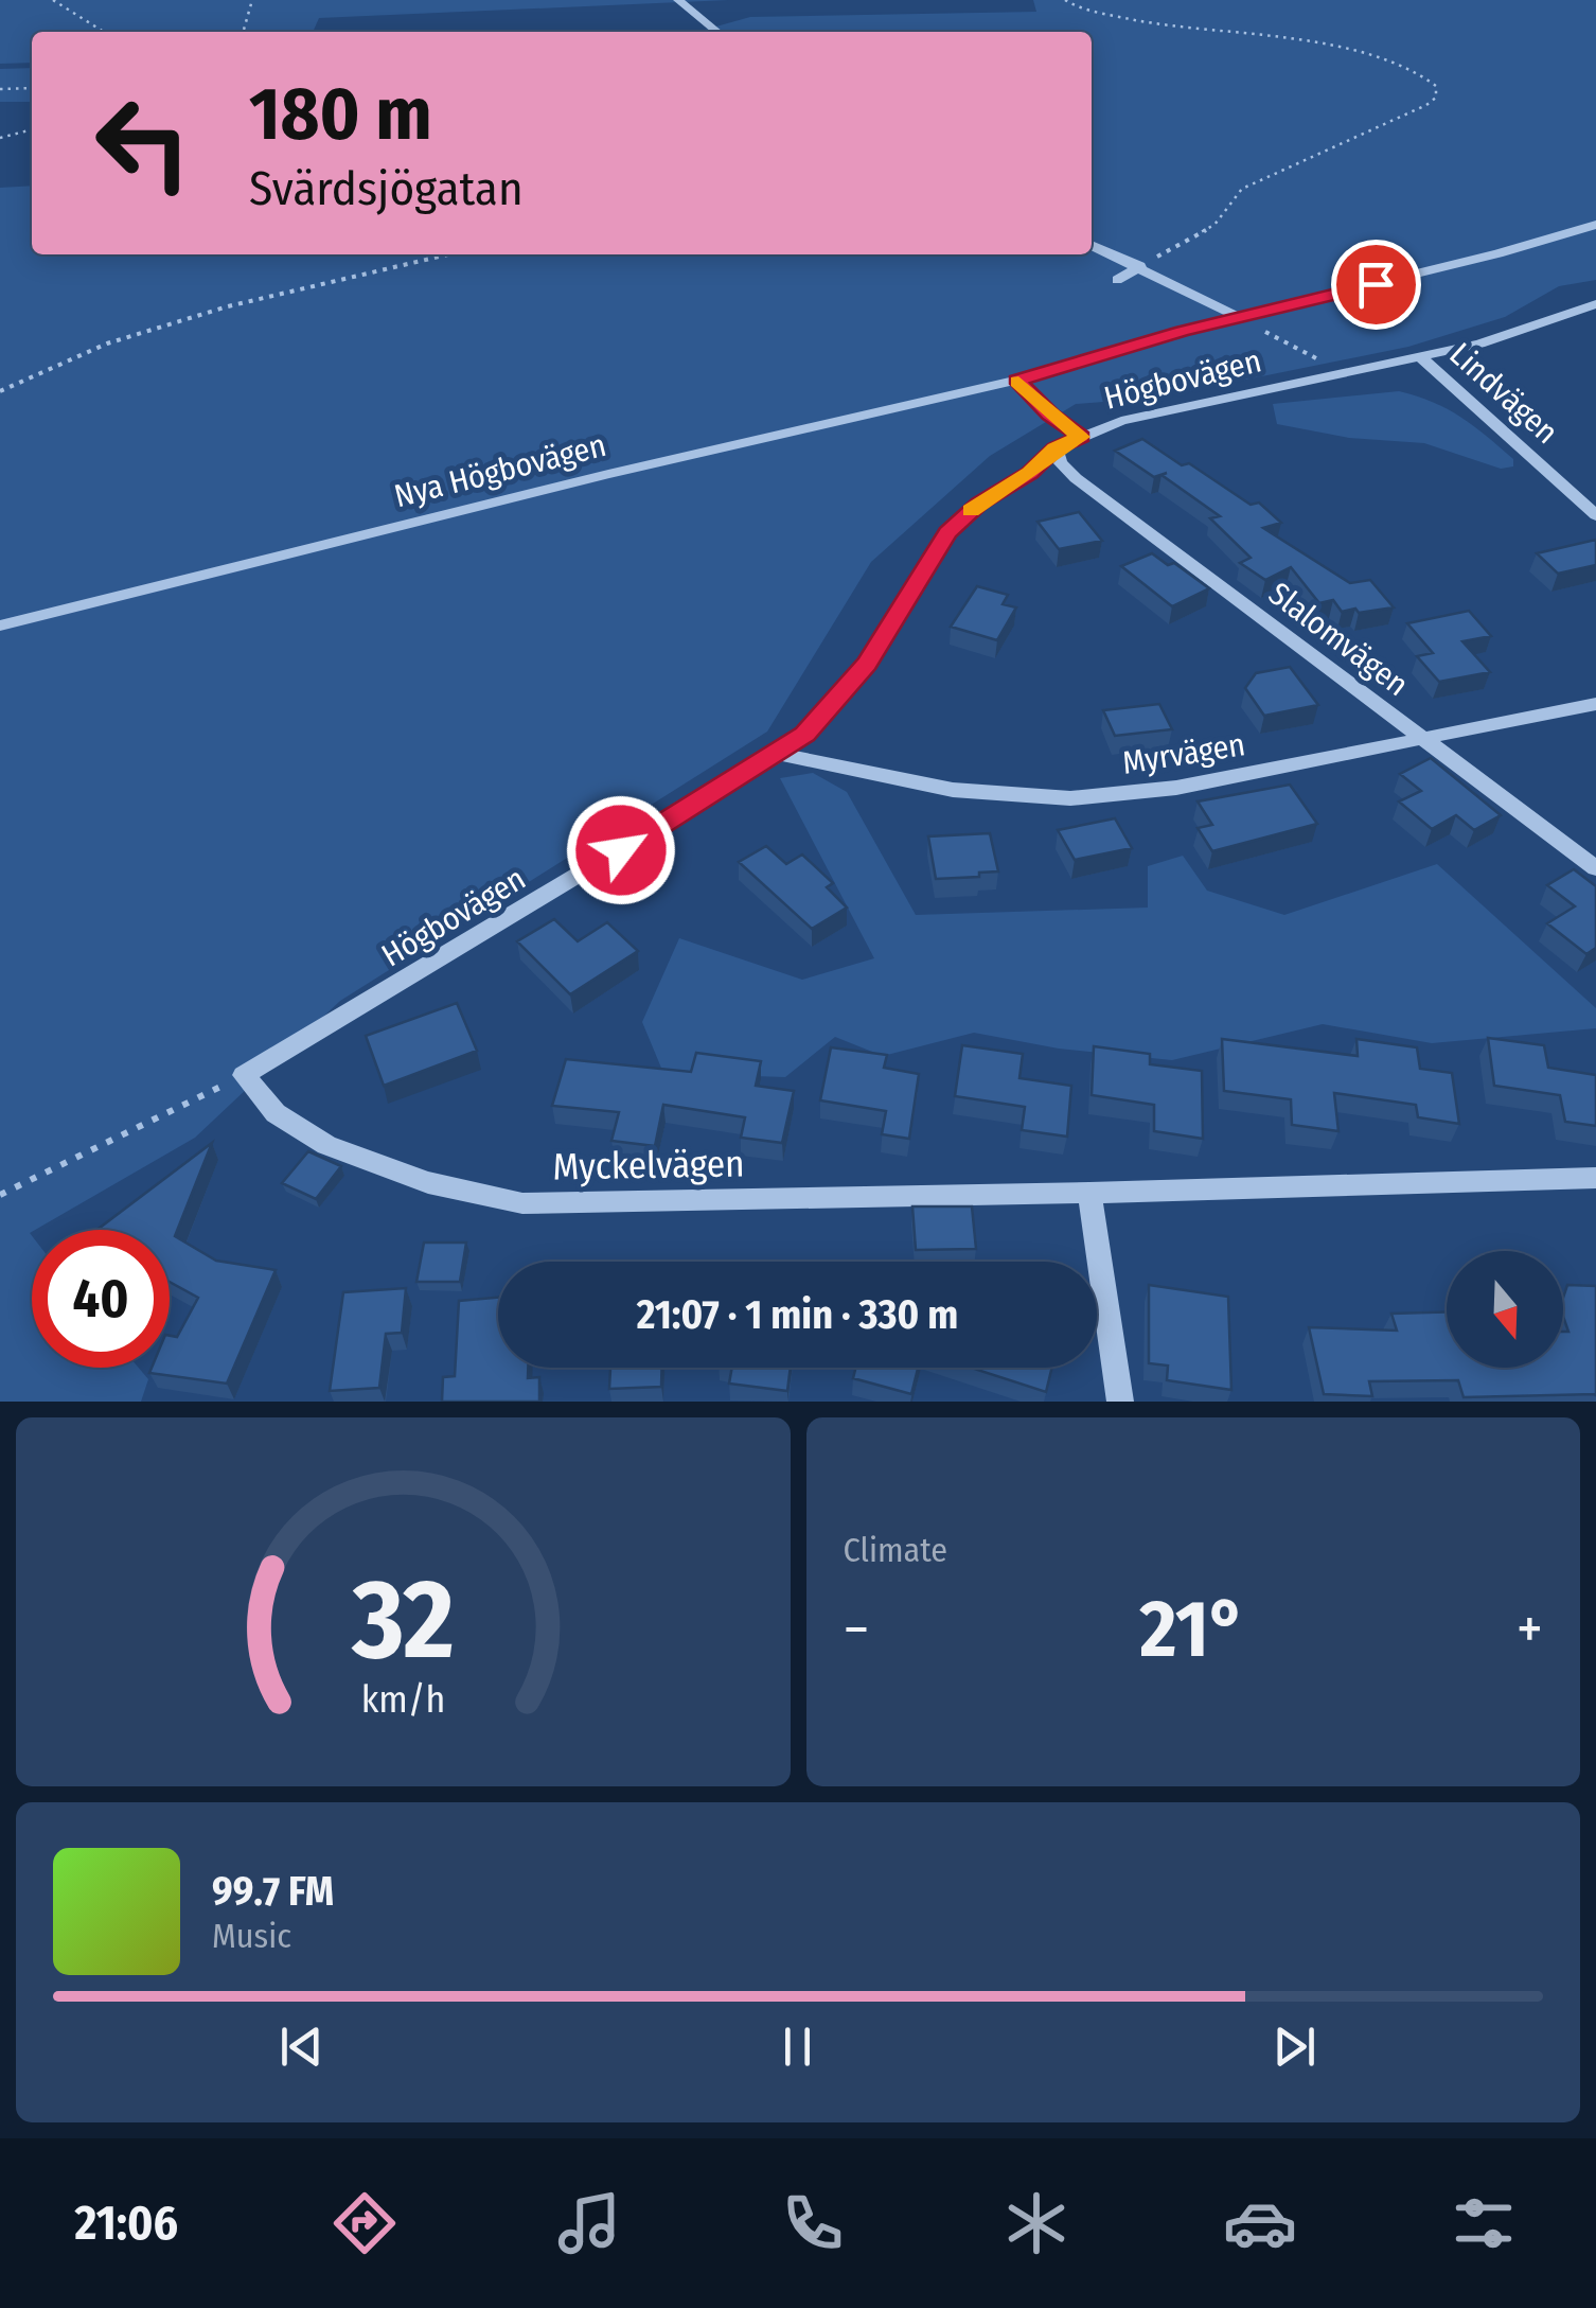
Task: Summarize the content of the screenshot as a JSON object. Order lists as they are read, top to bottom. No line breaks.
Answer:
{"streets":{"street":["Högbovägen","Lindvägen","Nya Högbovägen","Slalomvägen","Myrvägen","Myckelvägen"]},"crossings":[["Högbovägen","Lindvägen"],["Högbovägen","Slalomvägen"],["Högbovägen","Myrvägen"],["Högbovägen","Myckelvägen"],["Slalomvägen","Myrvägen"]],"north":"bottom","page":{"turn":["180 m","Svärdsjögatan"],"limit":"40","trip":"21:07 · 1 min · 330 m","tile":"Climate","heat":["−","21°","+"],"song":["99.7 FM","Music"],"tabs":"21:06","gauge":["32","km/h"]}}
